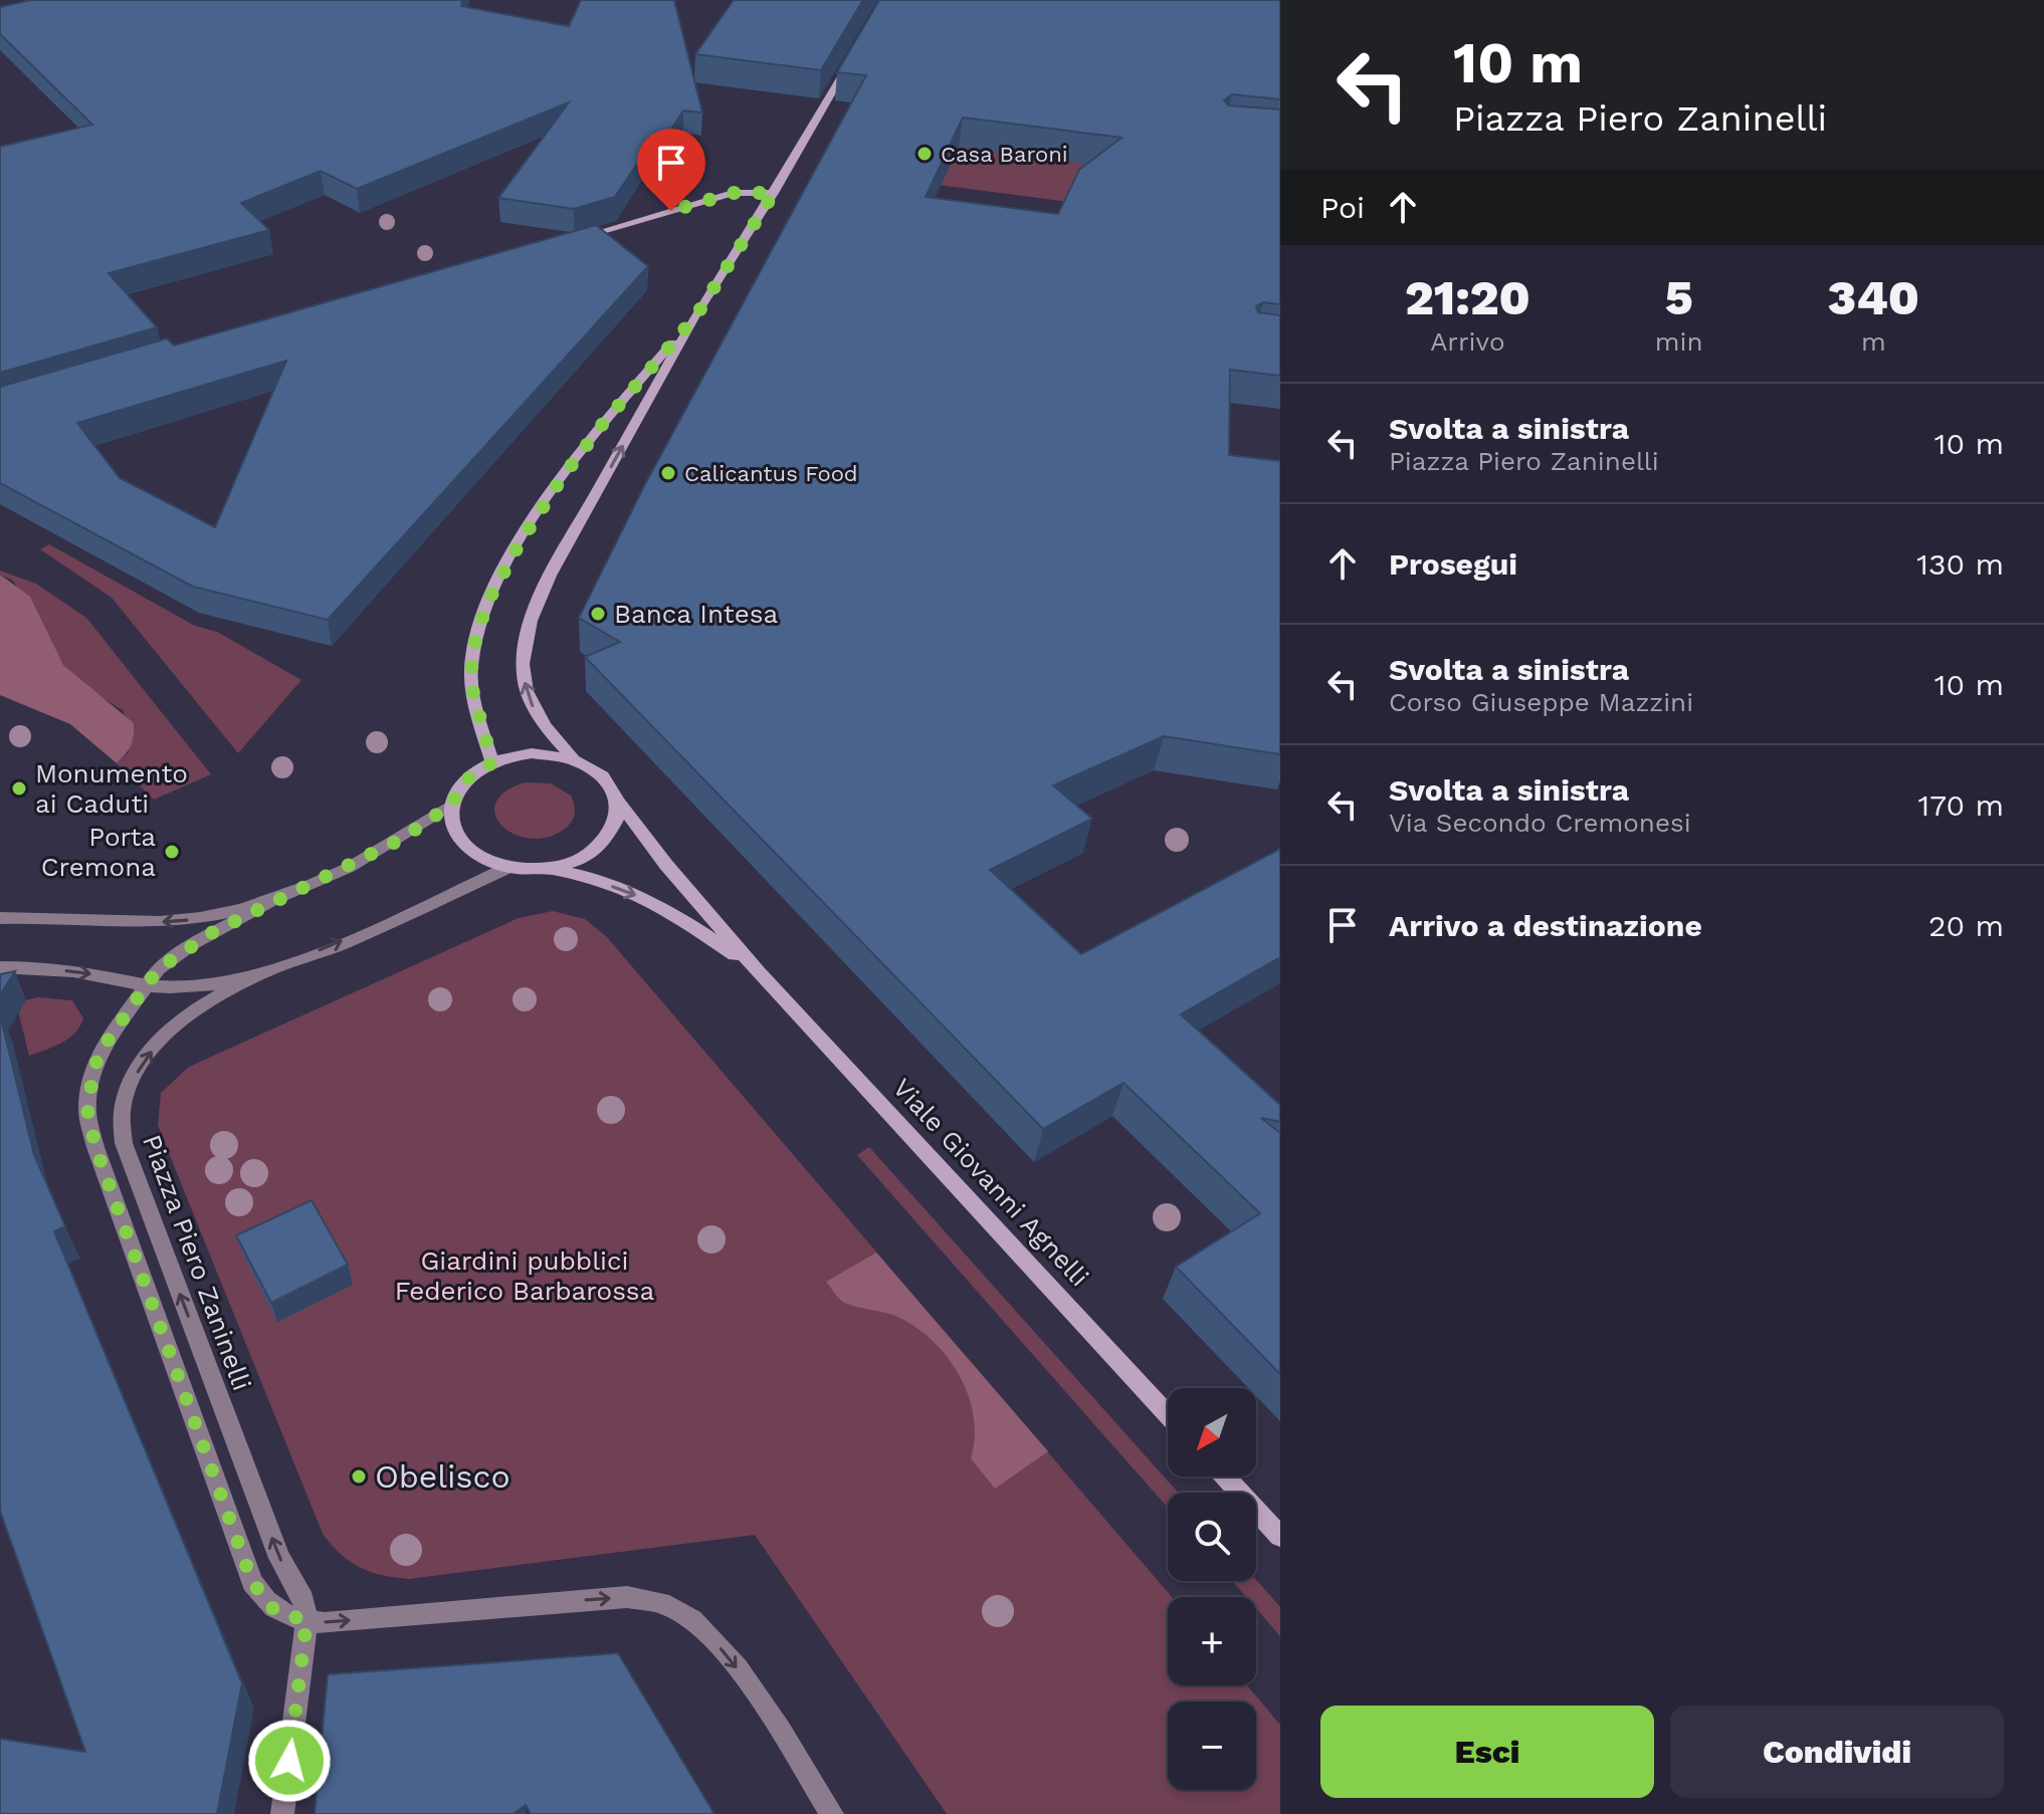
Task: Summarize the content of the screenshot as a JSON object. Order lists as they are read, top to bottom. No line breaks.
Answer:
{"streets":{"street":["Viale Giovanni Agnelli","Piazza Piero Zaninelli"]},"crossings":[["Viale Giovanni Agnelli","Piazza Piero Zaninelli"]],"parks":["Giardini pubblici Federico Barbarossa"],"places":["Casa Baroni","Calicantus Food","Banca Intesa","Monumento ai Caduti","Porta Cremona","Obelisco"],"north":"bottom left","page":{"turn":["10 m","Piazza Piero Zaninelli"],"then":"Poi","eta":["21:20","Arrivo","5","min","340","m"],"list":[{"name":"Svolta a sinistra","note":"Piazza Piero Zaninelli","value":"10 m"},{"name":"Prosegui","value":"130 m"},{"name":"Svolta a sinistra","note":"Corso Giuseppe Mazzini","value":"10 m"},{"name":"Svolta a sinistra","note":"Via Secondo Cremonesi","value":"170 m"},{"name":"Arrivo a destinazione","value":"20 m"}],"map_buttons":["+","−"],"buttons":["Esci","Condividi"]}}
